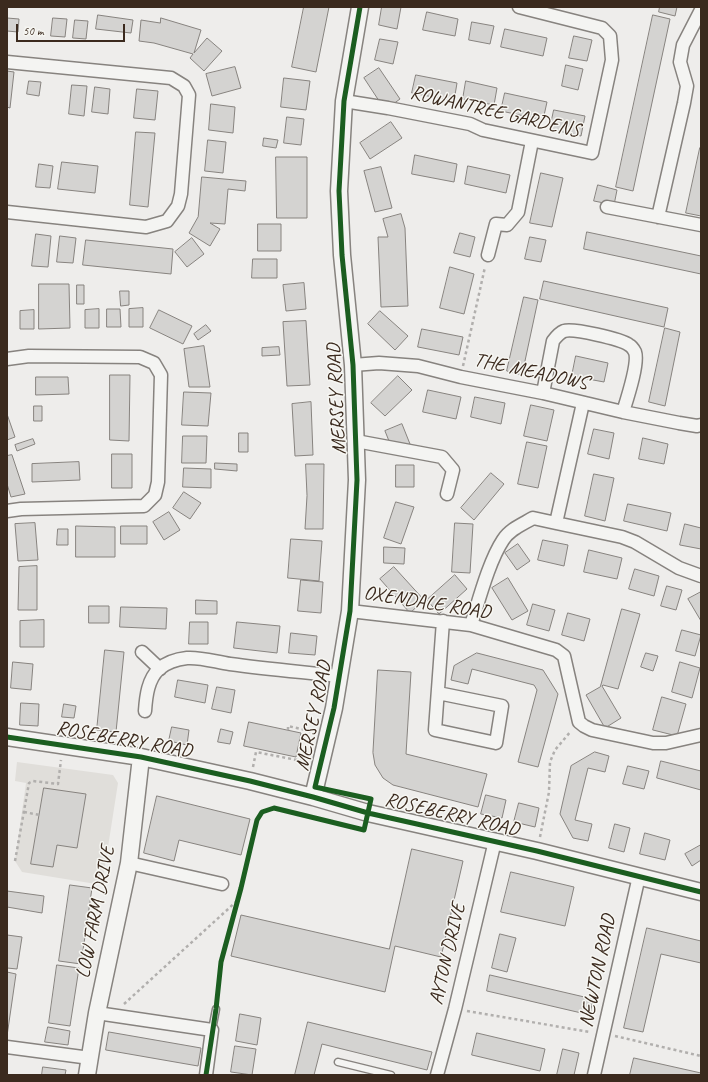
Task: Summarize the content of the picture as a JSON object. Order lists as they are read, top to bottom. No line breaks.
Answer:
{"streets":{"street":["ROWANTREE GARDENS","THE MEADOWS","MERSEY ROAD","OXENDALE ROAD","ROSEBERRY ROAD","LOW FARM DRIVE","AYTON DRIVE","NEWTON ROAD"]},"crossings":[["ROWANTREE GARDENS","MERSEY ROAD"],["THE MEADOWS","MERSEY ROAD"],["MERSEY ROAD","OXENDALE ROAD"],["MERSEY ROAD","ROSEBERRY ROAD"],["ROSEBERRY ROAD","LOW FARM DRIVE"],["ROSEBERRY ROAD","AYTON DRIVE"],["ROSEBERRY ROAD","NEWTON ROAD"]],"scale_bar":"50 m"}
